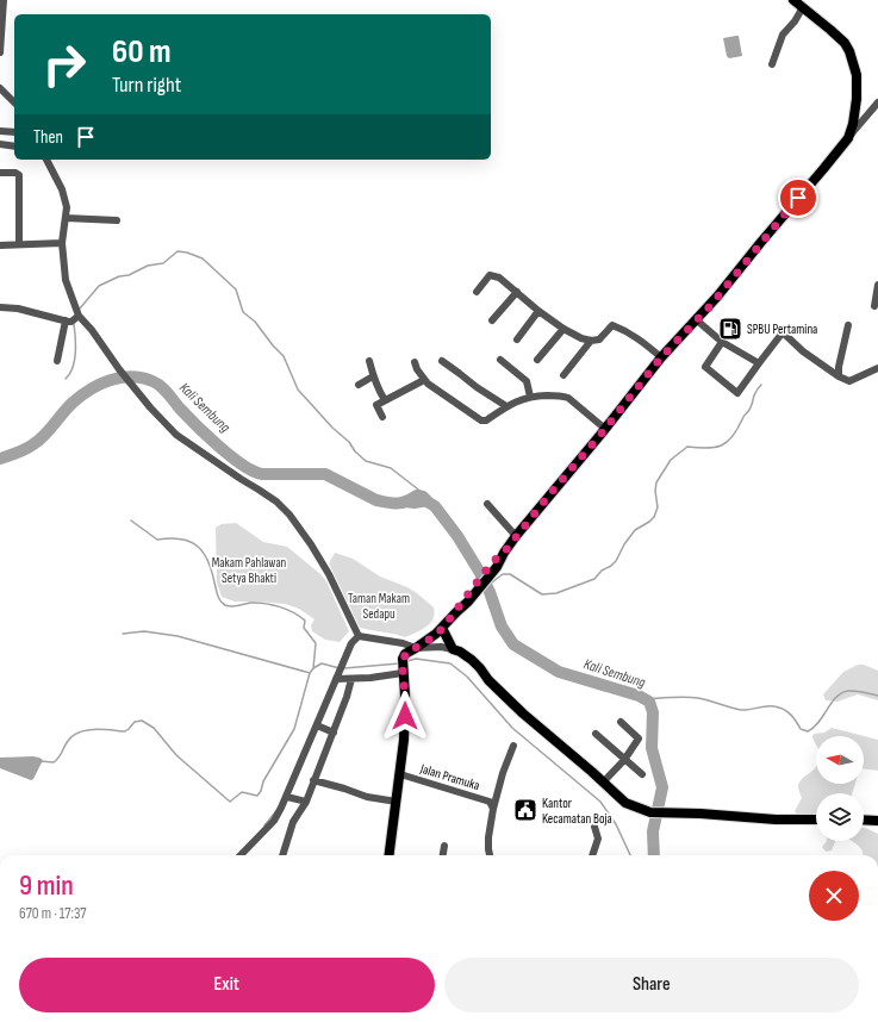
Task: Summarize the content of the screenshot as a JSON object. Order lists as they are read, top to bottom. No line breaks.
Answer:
{"streets":{"street":["Jalan Pramuka"]},"water":["Kali Sembung"],"parks":["Makam Pahlawan Setya Bhakti","Taman Makam Sedapu"],"places":{"fuel station":["SPBU Pertamina"],"public building":["Kantor Kecamatan Boja"]},"north":"left","page":{"turn":["60 m","Turn right"],"then":"Then","heading":["9 min","670 m · 17:37"],"buttons":["Exit","Share"]}}
